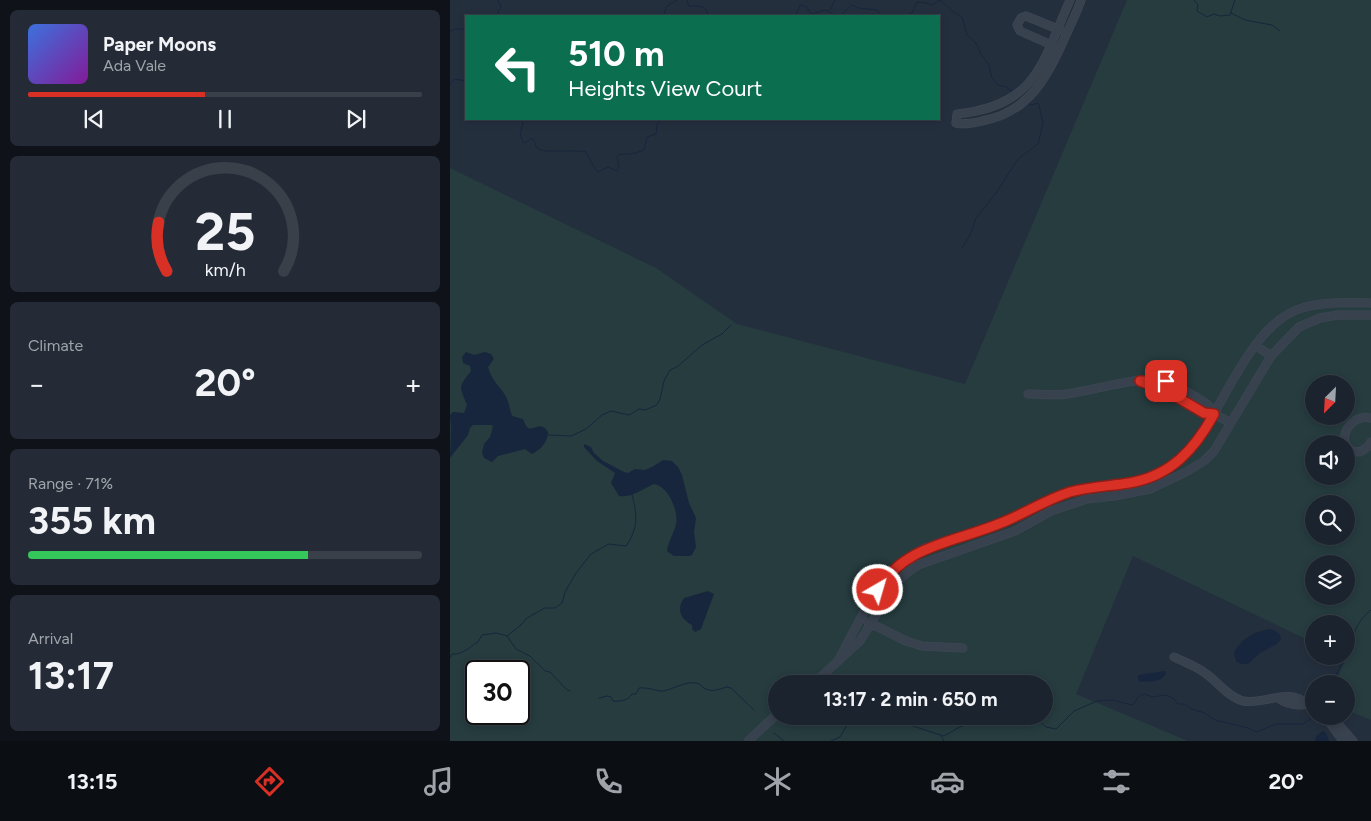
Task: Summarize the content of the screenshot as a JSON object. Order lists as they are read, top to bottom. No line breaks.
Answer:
{"north":"bottom left","page":{"turn":["510 m","Heights View Court"],"song":["Paper Moons","Ada Vale"],"tile":["Climate",["Range · 71%","355 km"],["Arrival","13:17"]],"heat":["−","20°","+"],"map_buttons":["+","−"],"limit":"30","trip":"13:17 · 2 min · 650 m","tabs":["13:15","20°"],"gauge":["25","km/h"]}}
